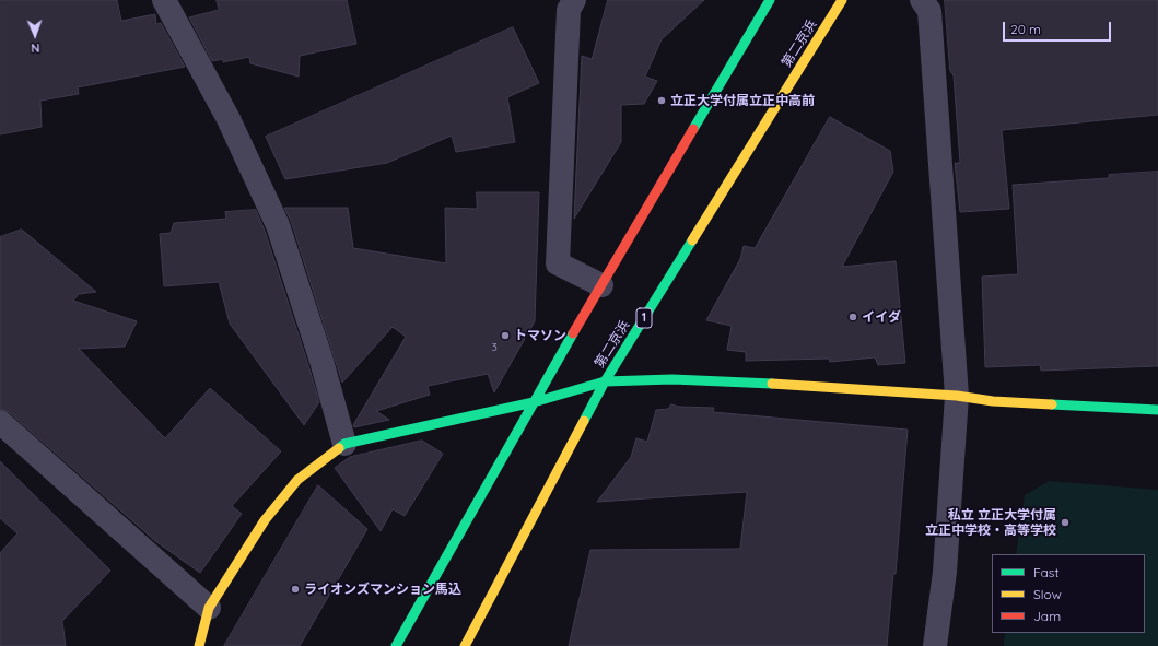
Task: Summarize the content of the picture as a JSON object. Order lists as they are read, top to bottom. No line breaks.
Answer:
{"streets":{"main road":["第二京浜","1"]},"places":["立正大学付属立正中高前","イイダ","トマソン","私立 立正大学付属 立正中学校・高等学校","ライオンズマンション馬込"],"house_numbers":["3"],"legend":["Fast","Slow","Jam"],"scale_bar":"20 m","north":"bottom"}
